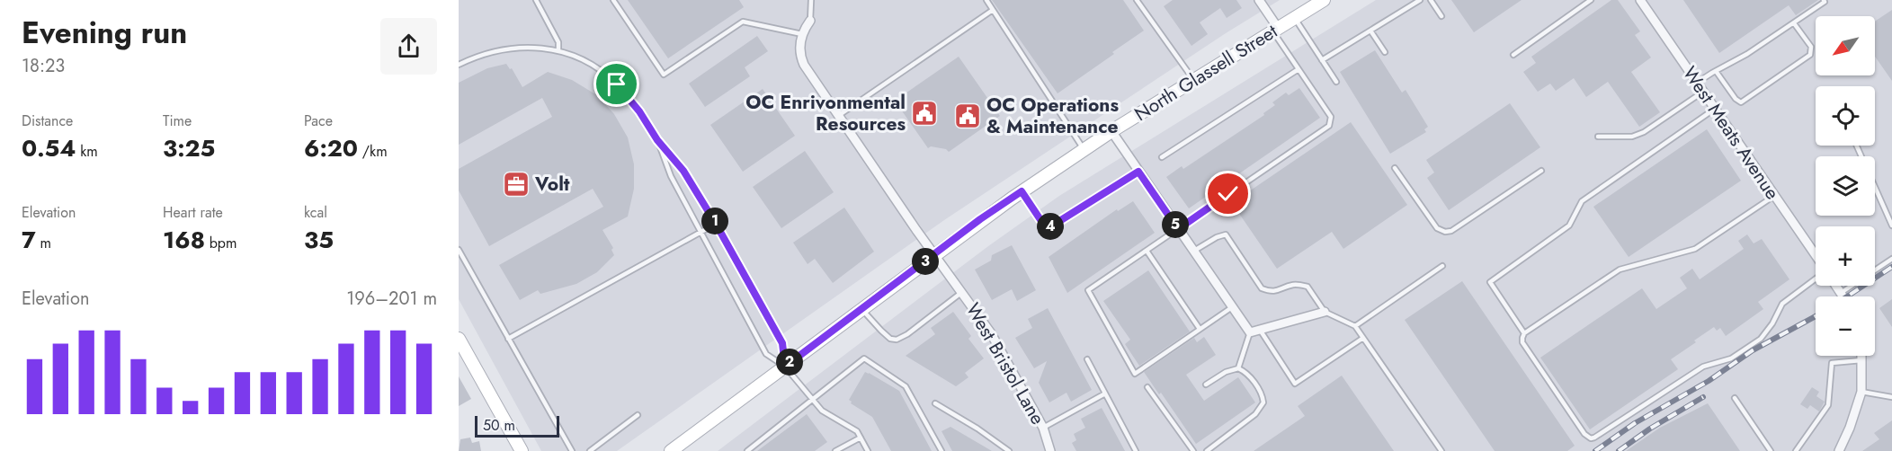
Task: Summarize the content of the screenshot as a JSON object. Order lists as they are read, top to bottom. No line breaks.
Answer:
{"streets":{"main road":["North Glassell Street"],"street":["West Meats Avenue","West Bristol Lane"]},"crossings":[["North Glassell Street","West Bristol Lane"]],"places":{"public building":["OC Enrivonmental Resources","OC Operations & Maintenance"],"office":["Volt"]},"scale_bar":"50 m","north":"bottom left","page":{"heading":["Evening run","18:23"],"map_buttons":["+","−"],"stats":[["Distance","0.54 km"],["Time","3:25"],["Pace","6:20 /km"],["Elevation","7 m"],["Heart rate","168 bpm"],["kcal","35"]],"pins":["1","5","4","3","2"],"chart":["Elevation","196–201 m"],"scale":"50 m"}}
